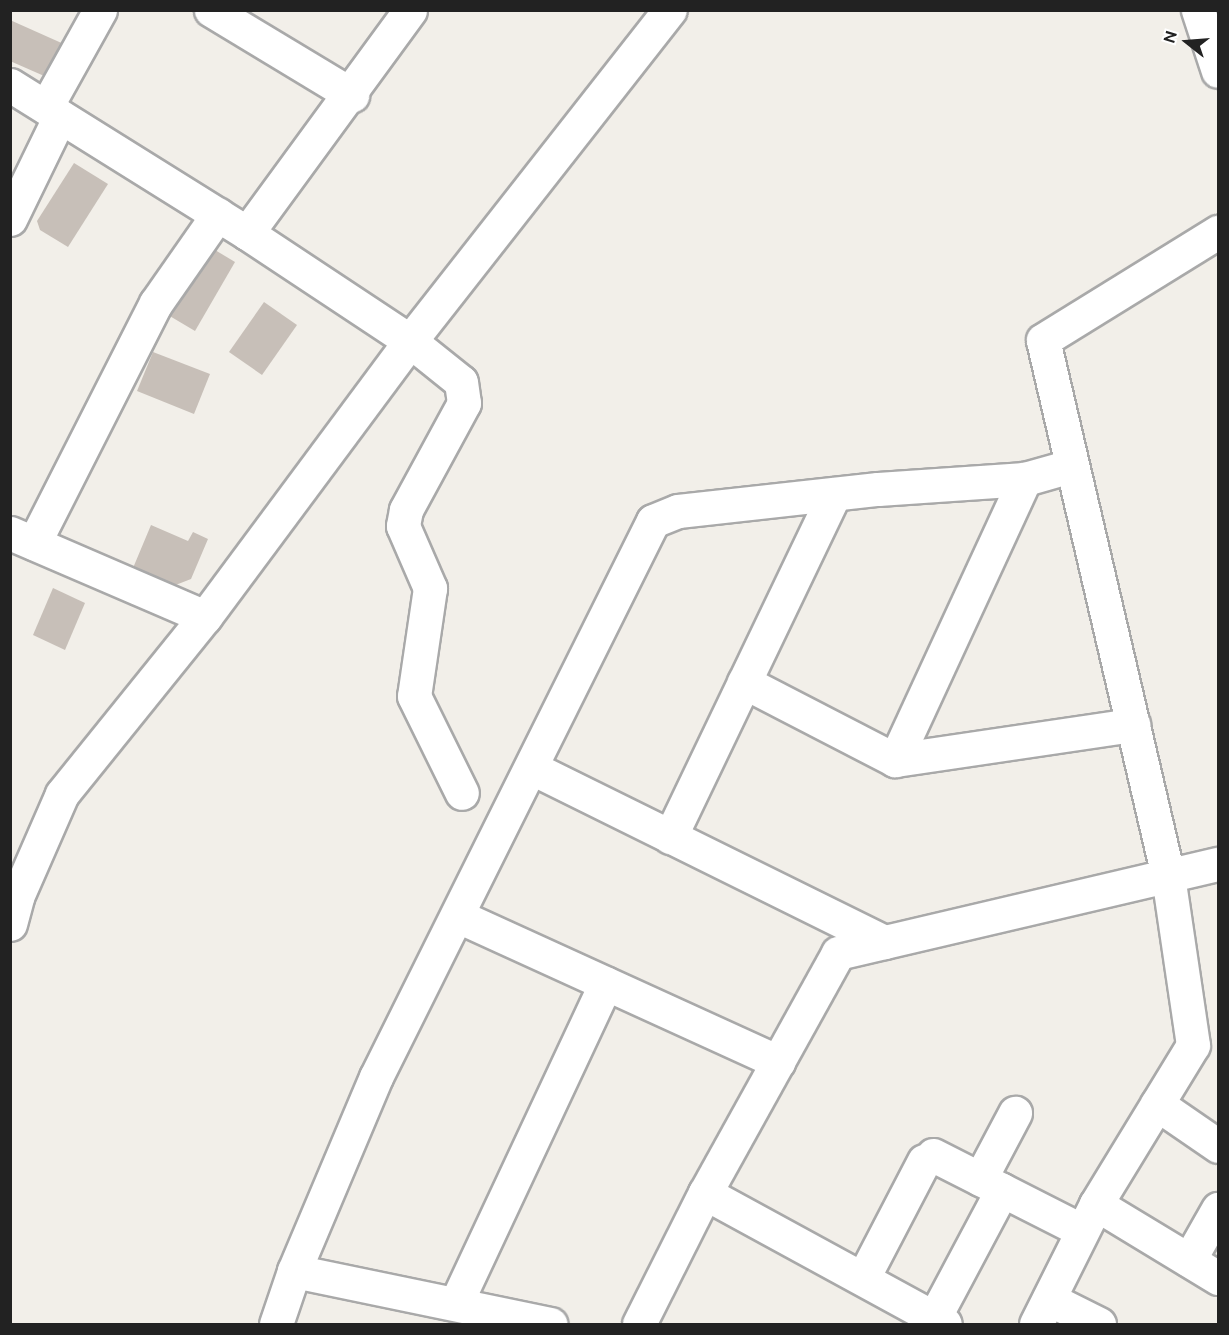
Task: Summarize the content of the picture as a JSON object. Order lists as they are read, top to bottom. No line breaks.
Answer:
{"north":"left"}
